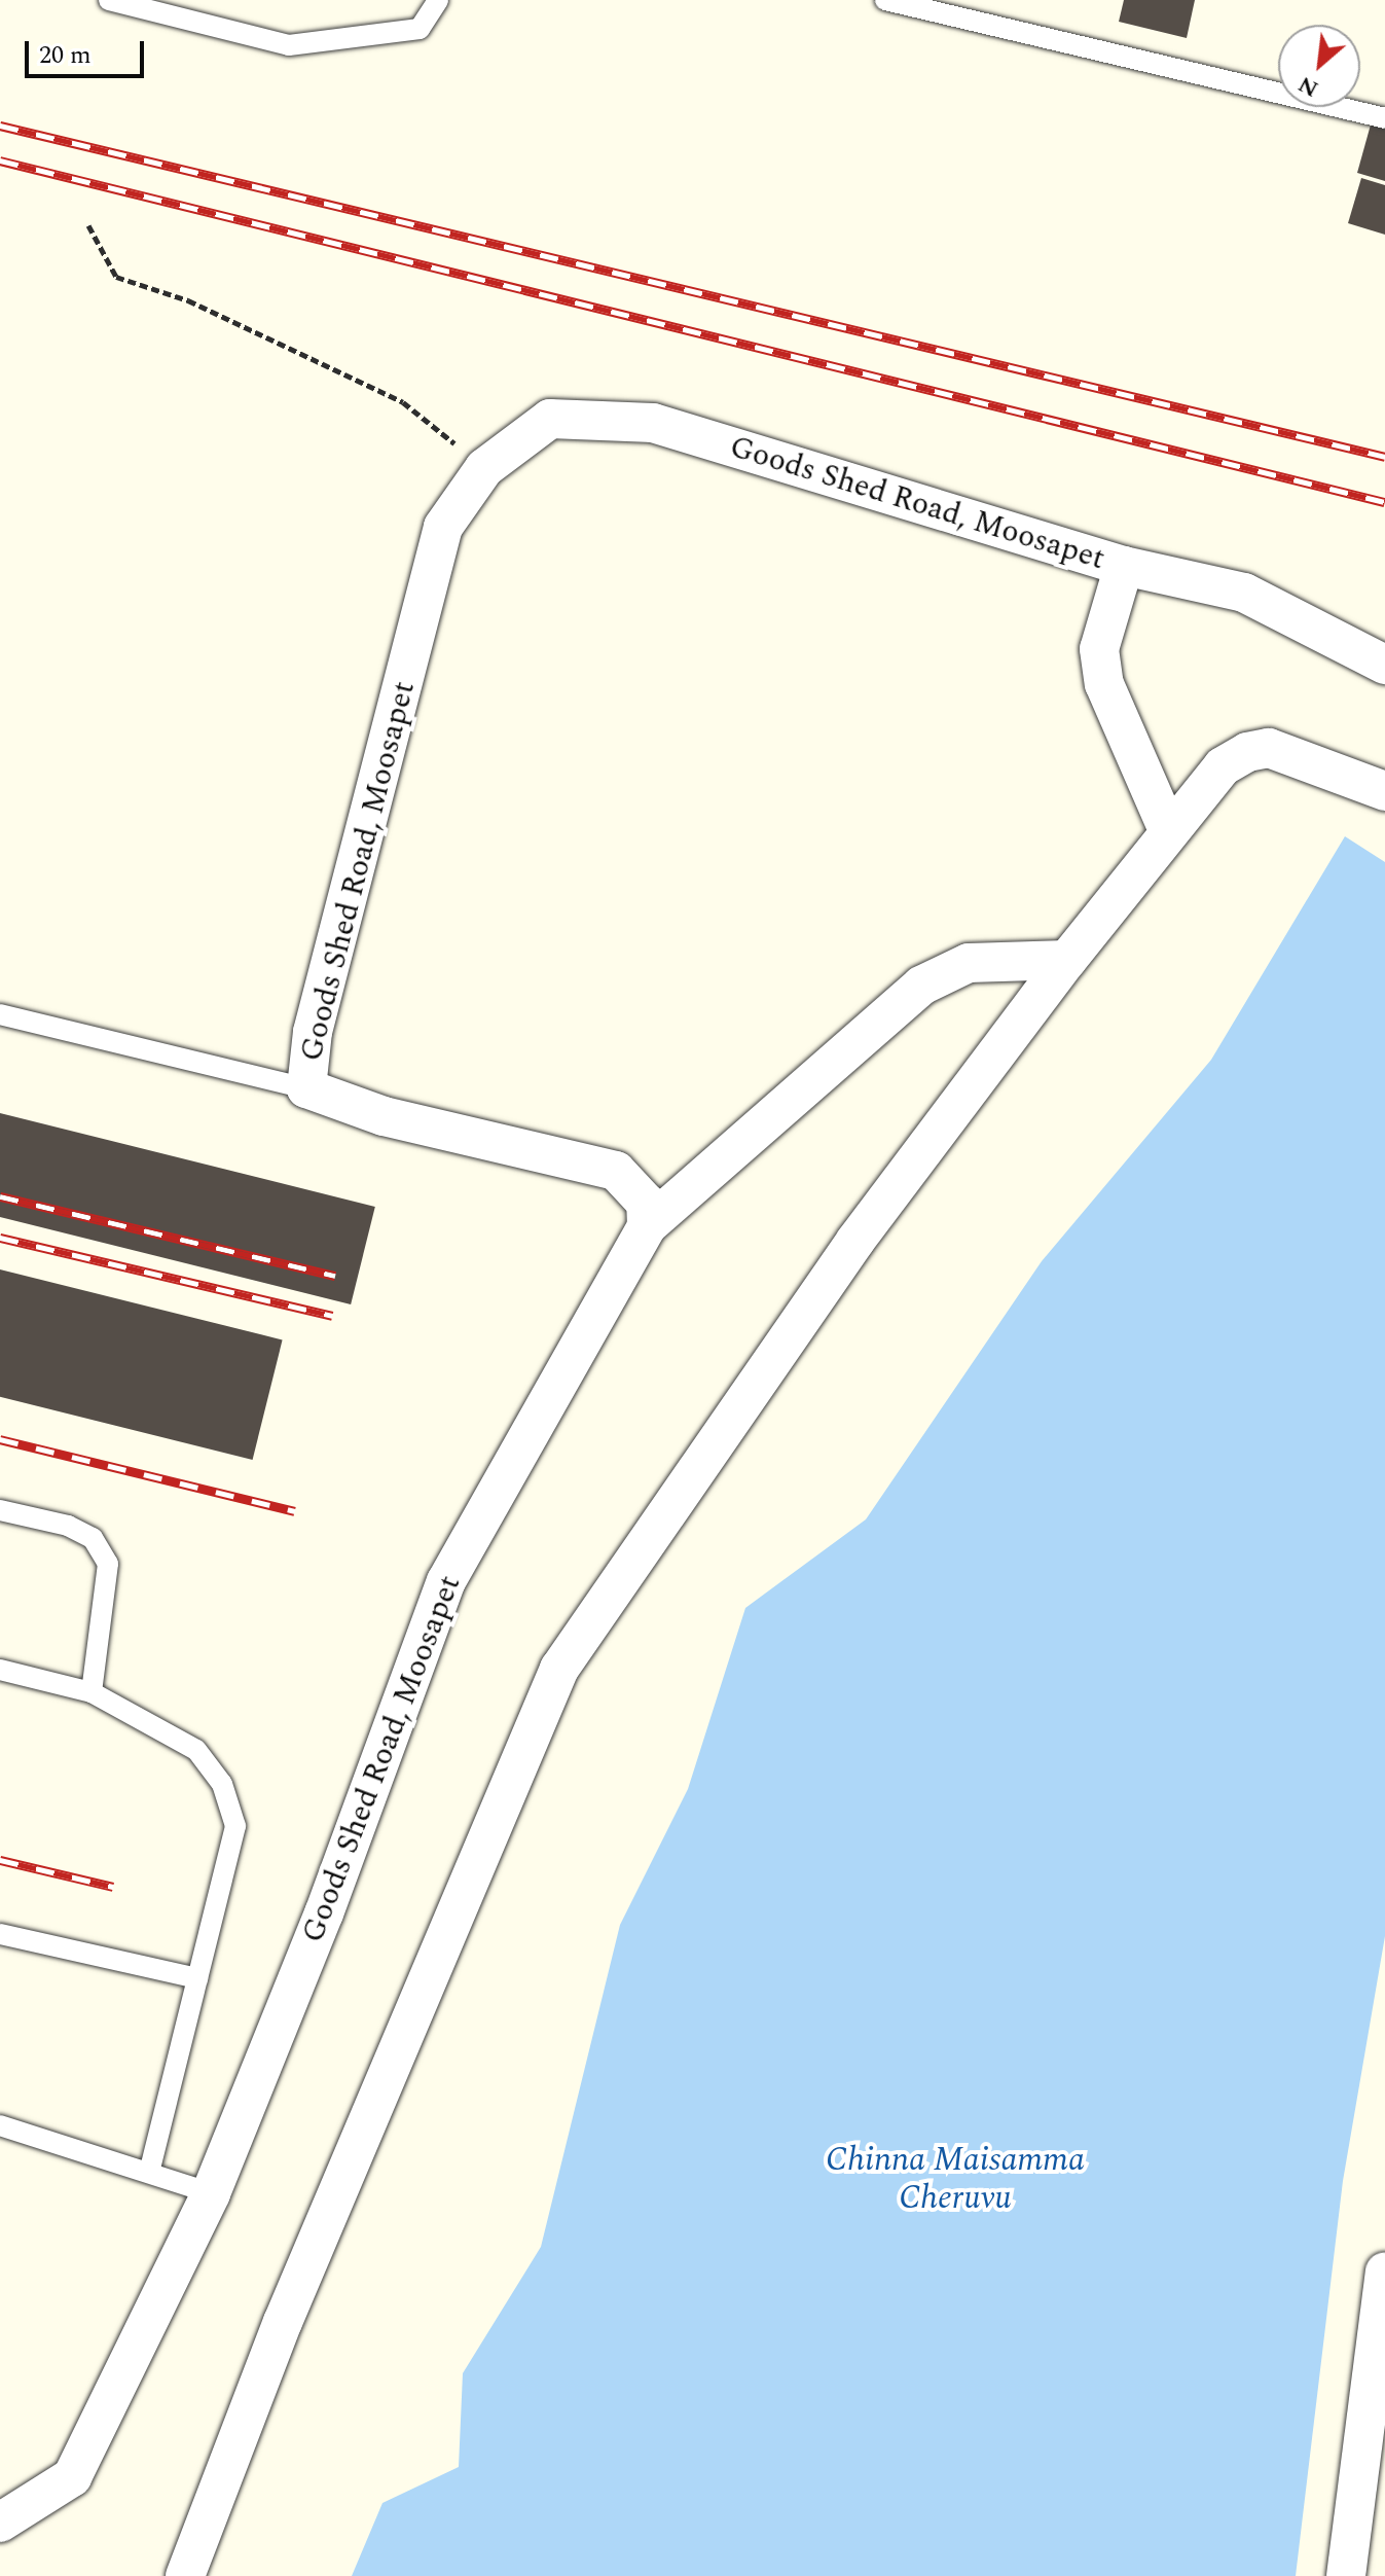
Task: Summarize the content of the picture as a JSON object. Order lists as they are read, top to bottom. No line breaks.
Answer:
{"streets":{"street":["Goods Shed Road, Moosapet"]},"water":["Chinna Maisamma Cheruvu"],"scale_bar":"20 m","north":"bottom left"}
